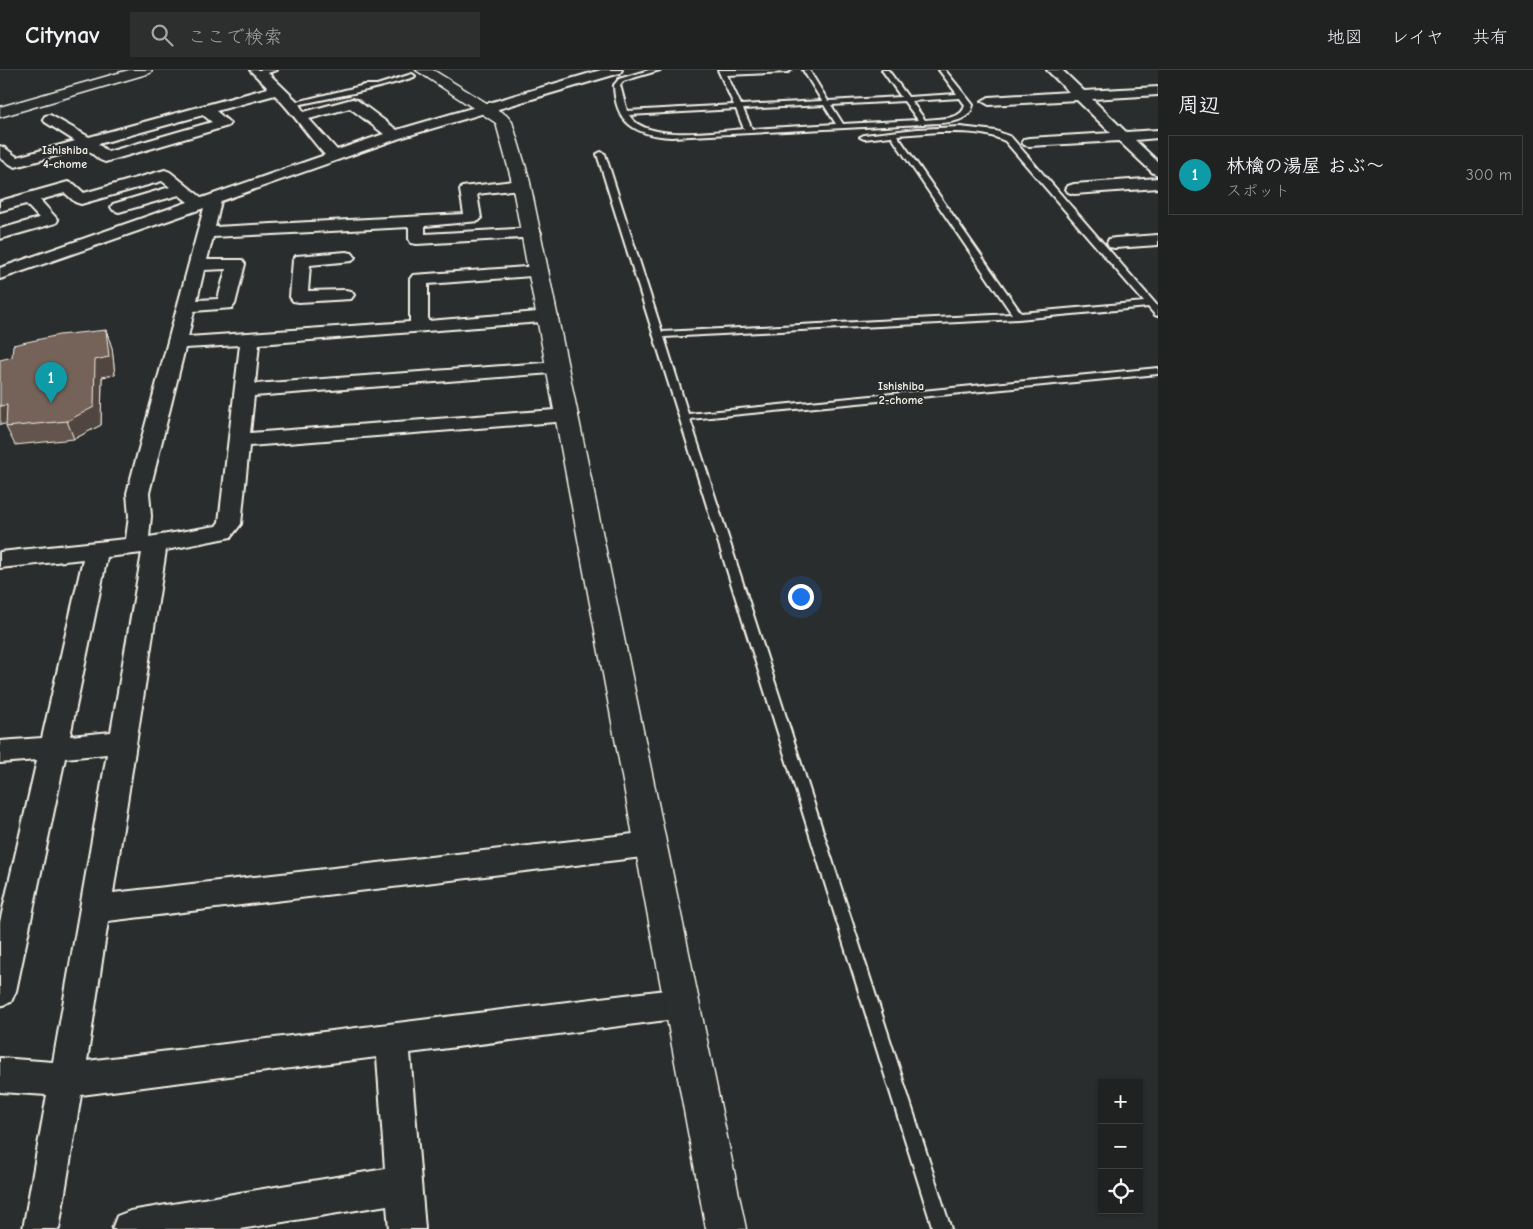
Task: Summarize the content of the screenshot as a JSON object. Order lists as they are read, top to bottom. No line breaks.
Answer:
{"districts":["Ishishiba 4-chome","Ishishiba 2-chome"],"page":{"header":"Citynav","search":"ここで検索","nav":["地図","レイヤ","共有"],"heading":"周辺","list":[{"mark":"1","name":"林檎の湯屋 おぶ～","note":"スポット","value":"300 m"}],"pins":"1","map_buttons":["+","−"]}}
